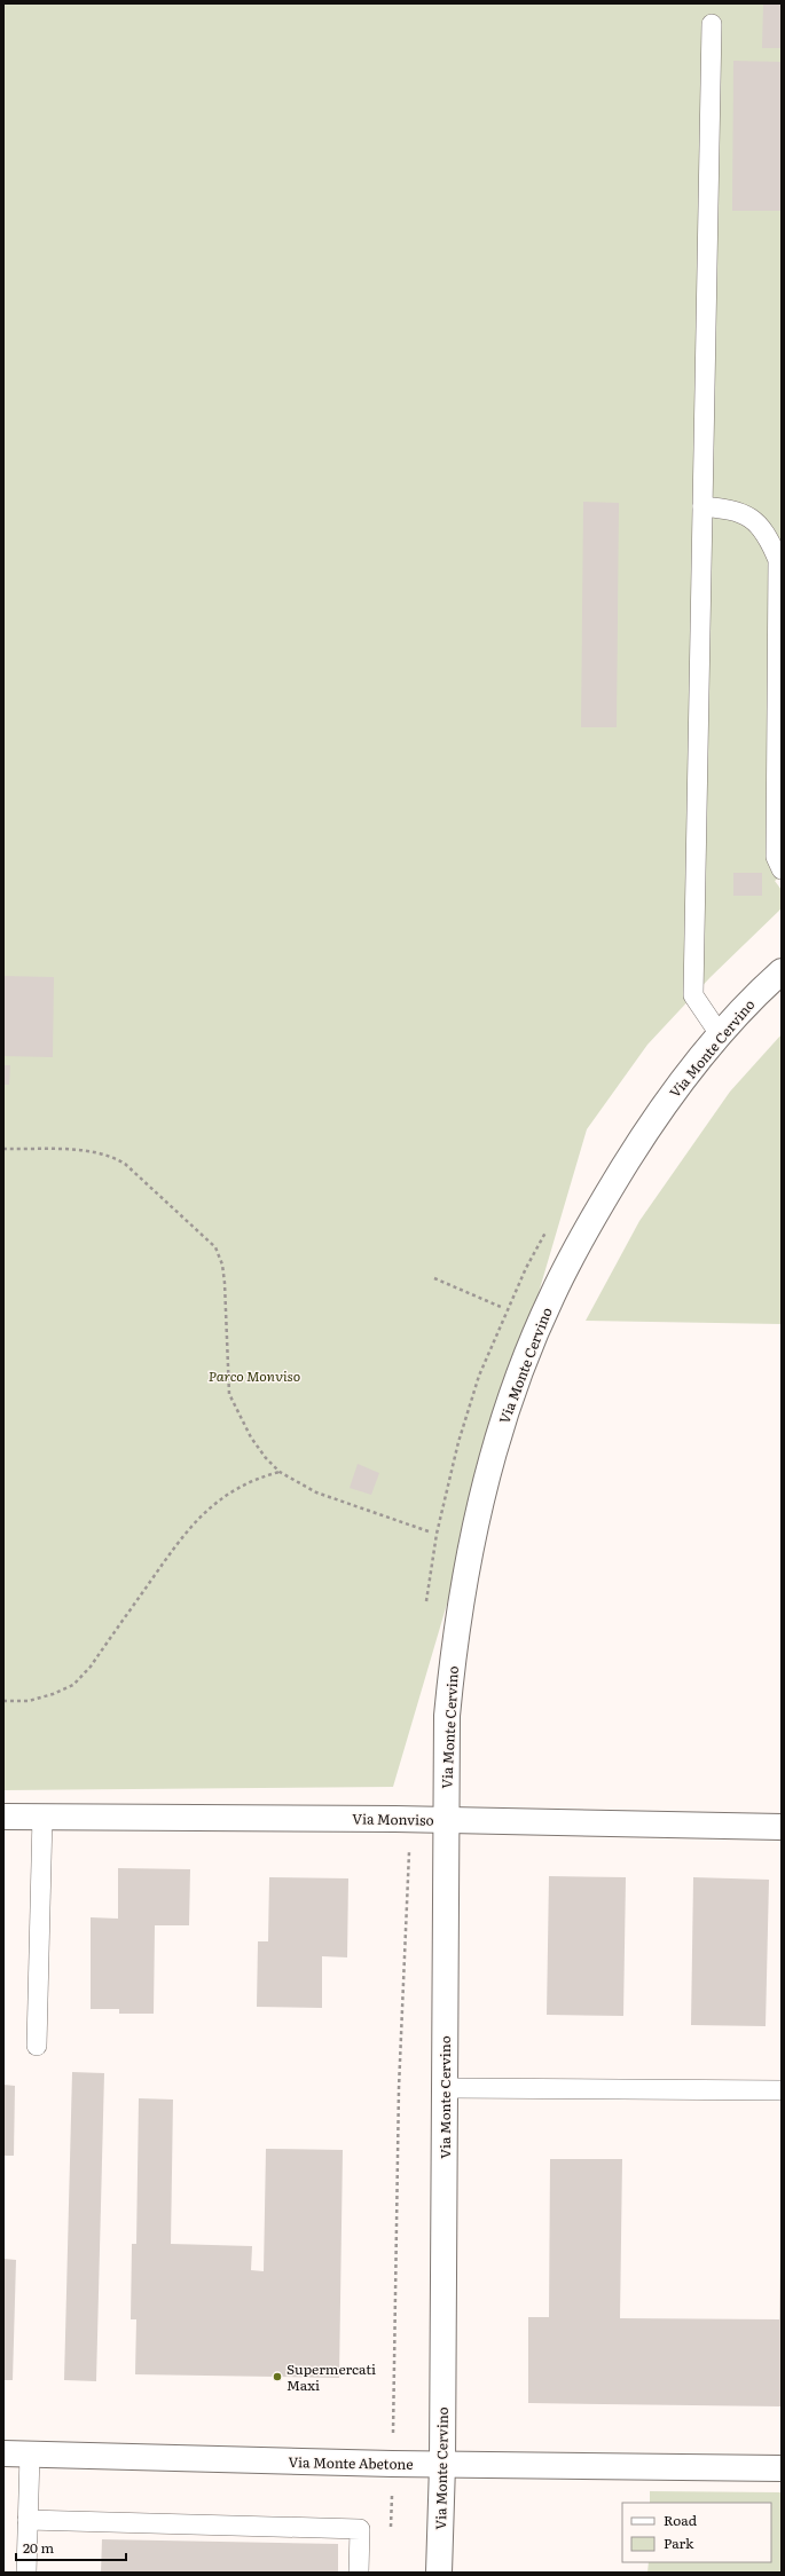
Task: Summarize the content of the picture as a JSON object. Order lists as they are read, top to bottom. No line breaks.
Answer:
{"streets":{"street":["Via Monte Cervino","Via Monviso","Via Monte Abetone"]},"crossings":[["Via Monte Cervino","Via Monviso"],["Via Monte Cervino","Via Monte Abetone"]],"parks":["Parco Monviso"],"places":["Supermercati Maxi"],"legend":["Road","Park"],"scale_bar":"20 m"}
